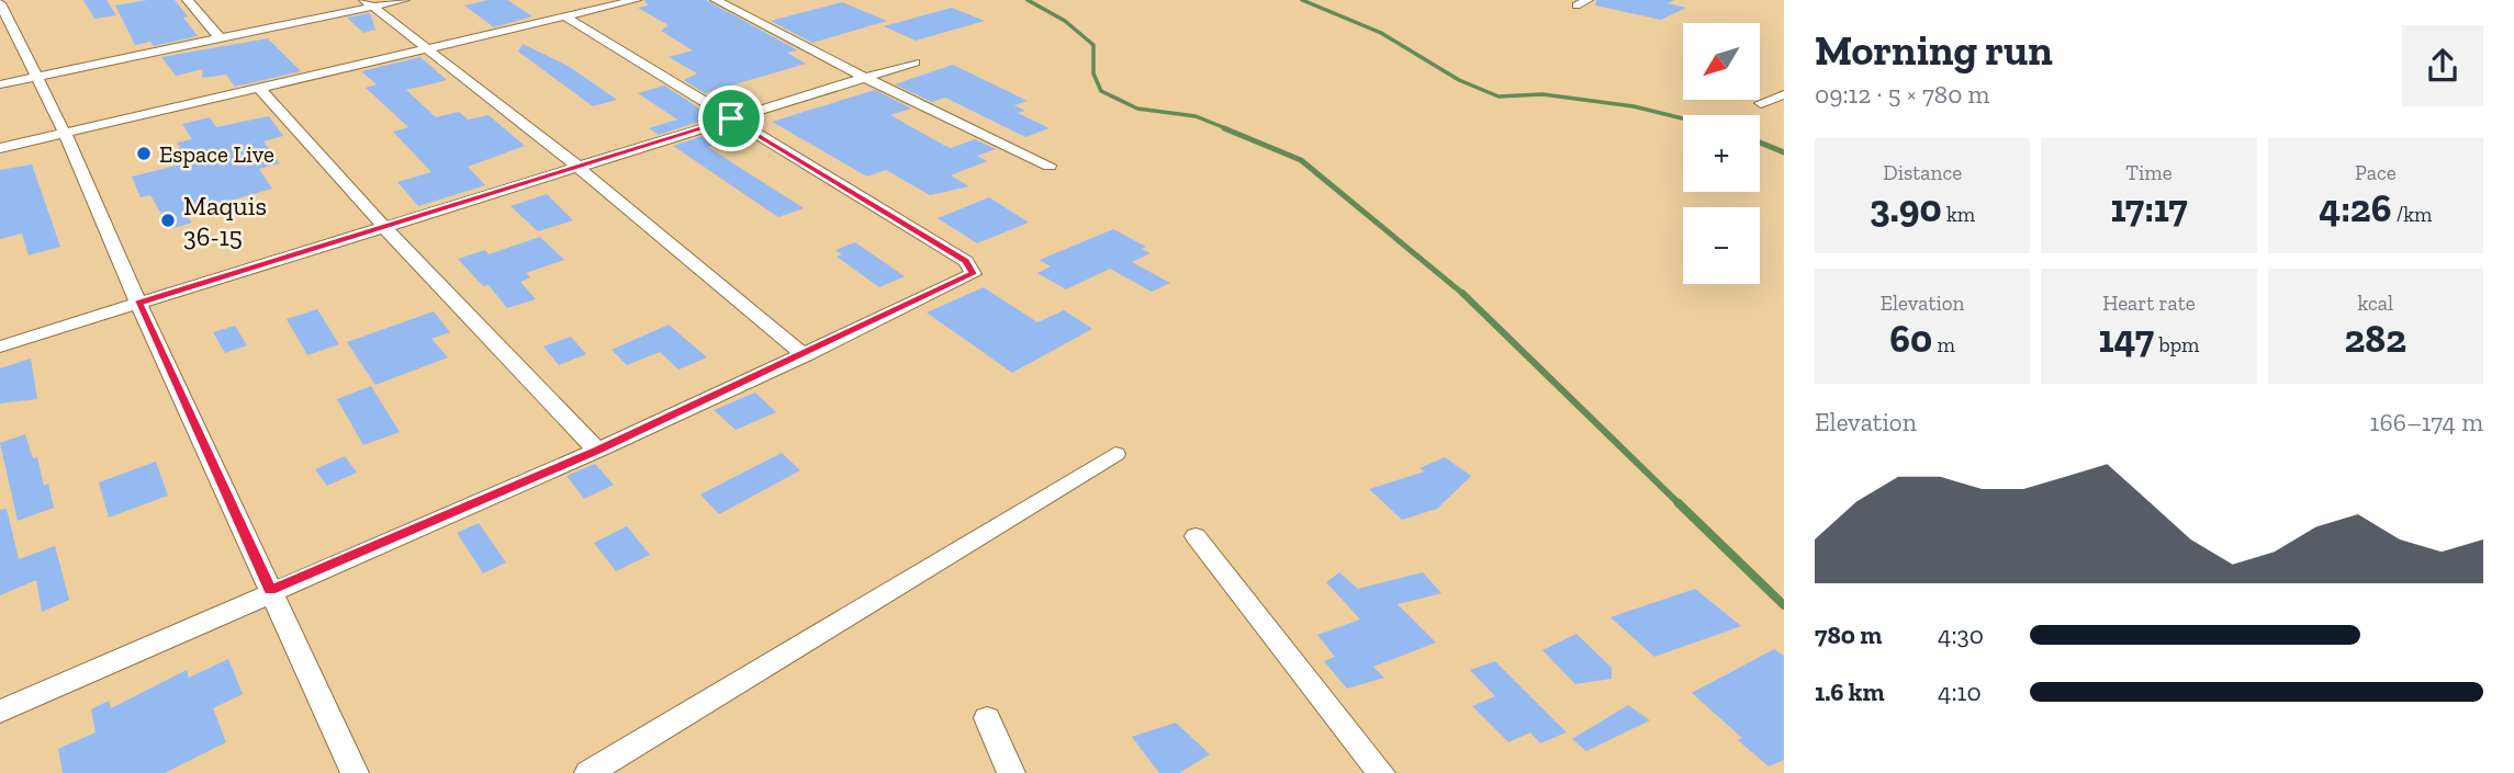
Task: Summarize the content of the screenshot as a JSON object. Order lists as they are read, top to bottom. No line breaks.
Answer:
{"places":["Espace Live","Maquis 36-15"],"north":"bottom left","page":{"heading":["Morning run","09:12 · 5 × 780 m"],"map_buttons":["+","−"],"stats":[["Distance","3.90 km"],["Time","17:17"],["Pace","4:26 /km"],["Elevation","60 m"],["Heart rate","147 bpm"],["kcal","282"]],"chart":["Elevation","166–174 m"],"list":[{"name":"780 m","note":"4:30"},{"name":"1.6 km","note":"4:10"}]}}
